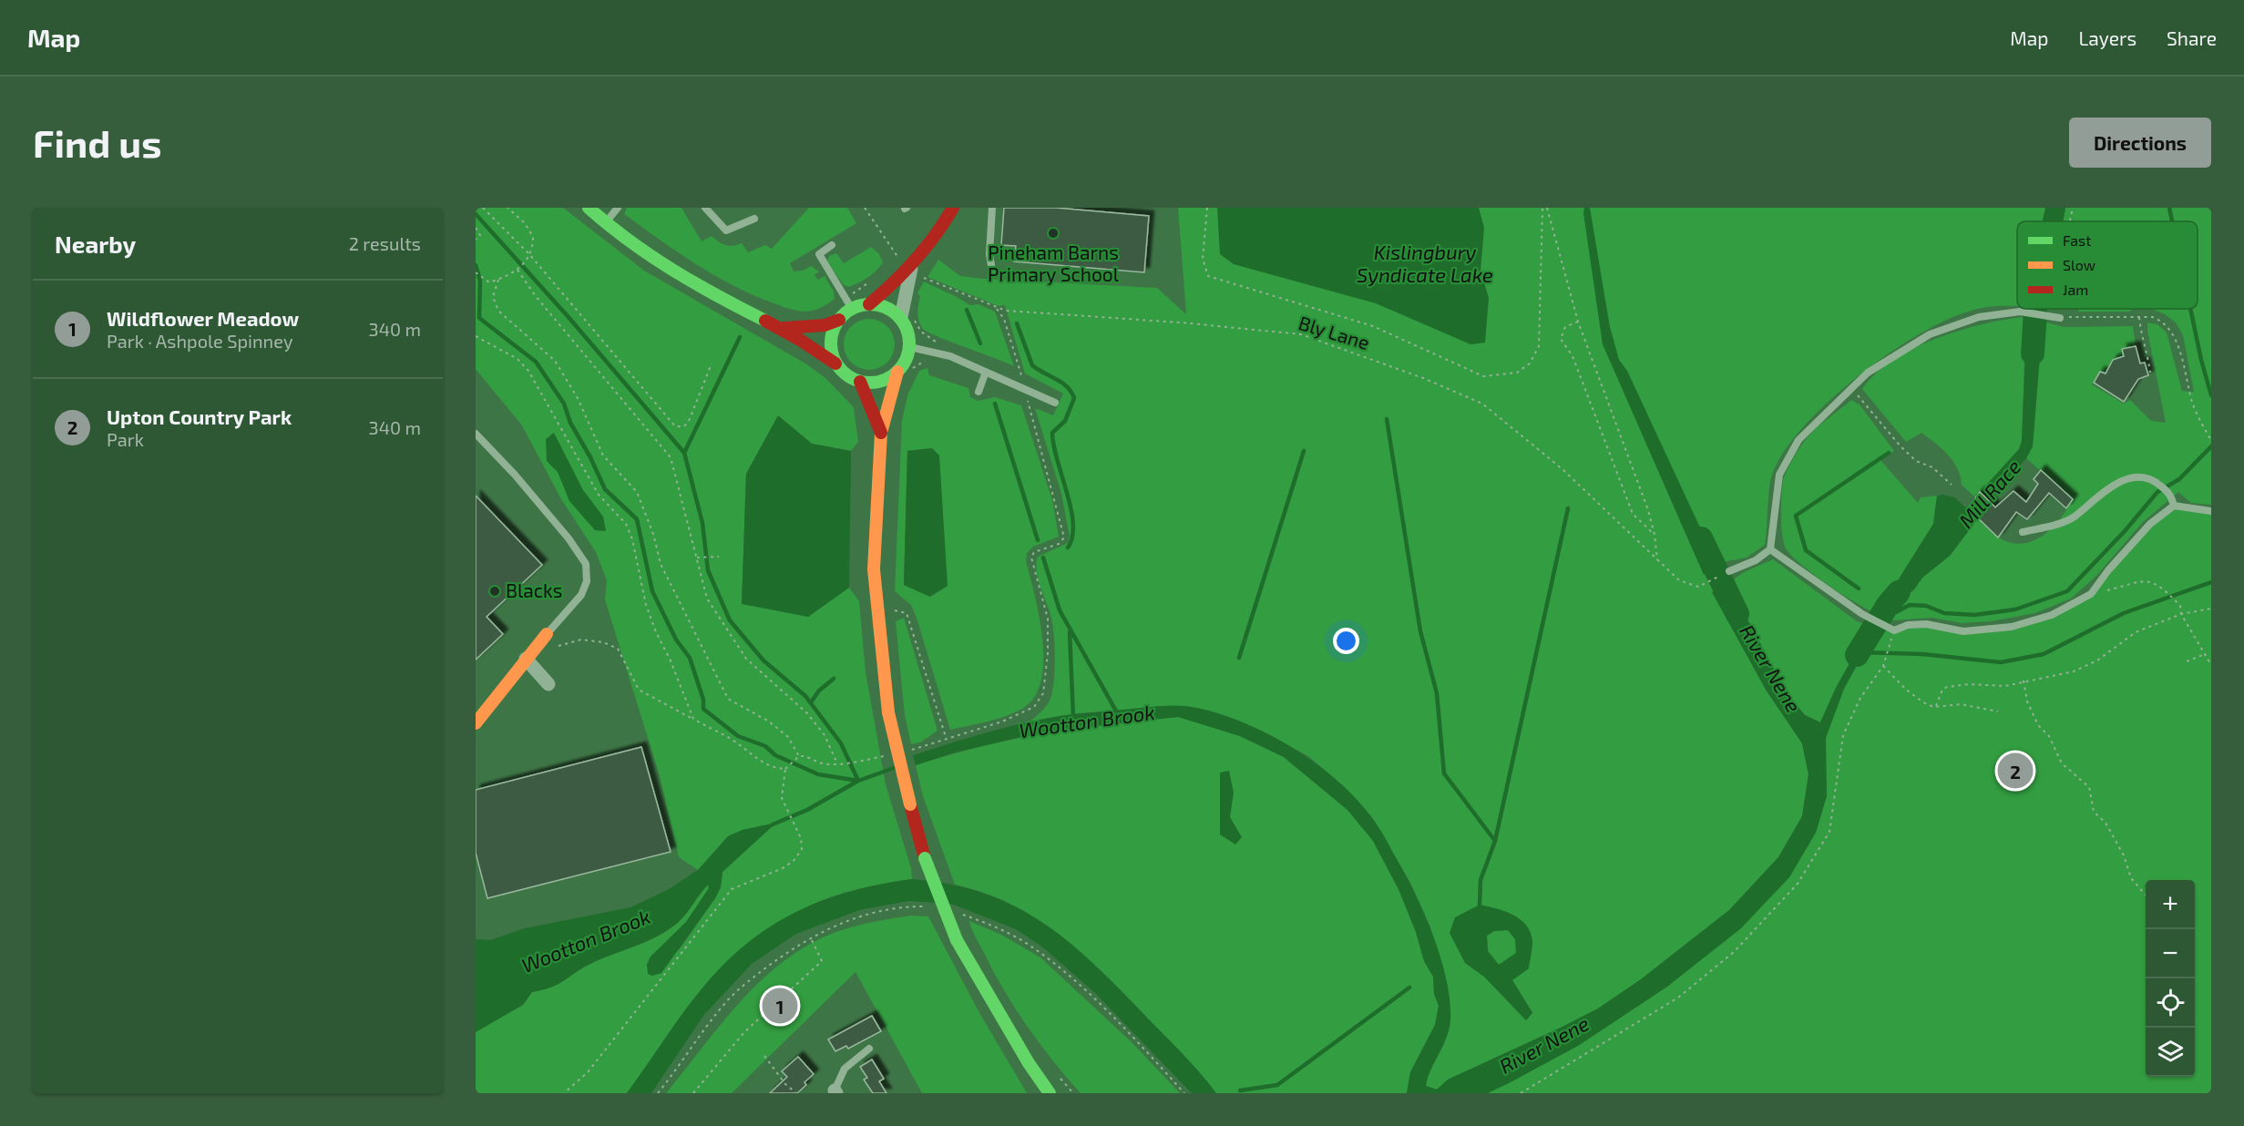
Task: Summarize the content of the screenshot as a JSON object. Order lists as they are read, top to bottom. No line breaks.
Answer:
{"streets":{"path":["Bly Lane"]},"water":["Kislingbury Syndicate Lake","Mill Race","River Nene","Wootton Brook"],"places":["Pineham Barns Primary School","Blacks"],"legend":["Fast","Slow","Jam"],"page":{"header":"Map","nav":["Map","Layers","Share"],"buttons":"Directions","title":"Find us","heading":["Nearby","2 results"],"list":[{"mark":"1","name":"Wildflower Meadow","note":"Park · Ashpole Spinney","value":"340 m"},{"mark":"2","name":"Upton Country Park","note":"Park","value":"340 m"}],"pins":["2","1"],"map_buttons":["+","−"]}}
